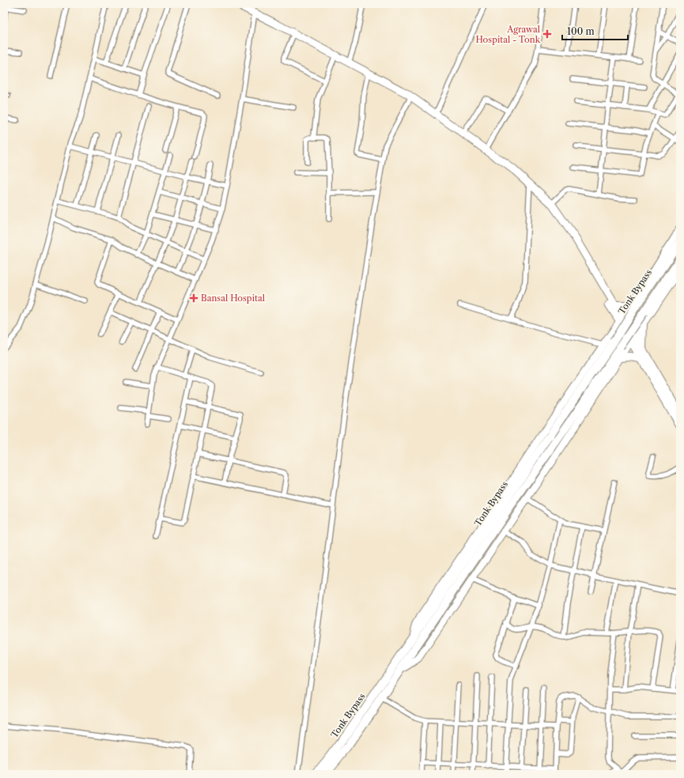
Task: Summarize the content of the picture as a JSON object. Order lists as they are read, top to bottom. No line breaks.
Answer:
{"streets":{"highway":["Tonk Bypass"]},"places":{"health":["Agrawal Hospital - Tonk","Bansal Hospital"]},"scale_bar":"100 m"}
